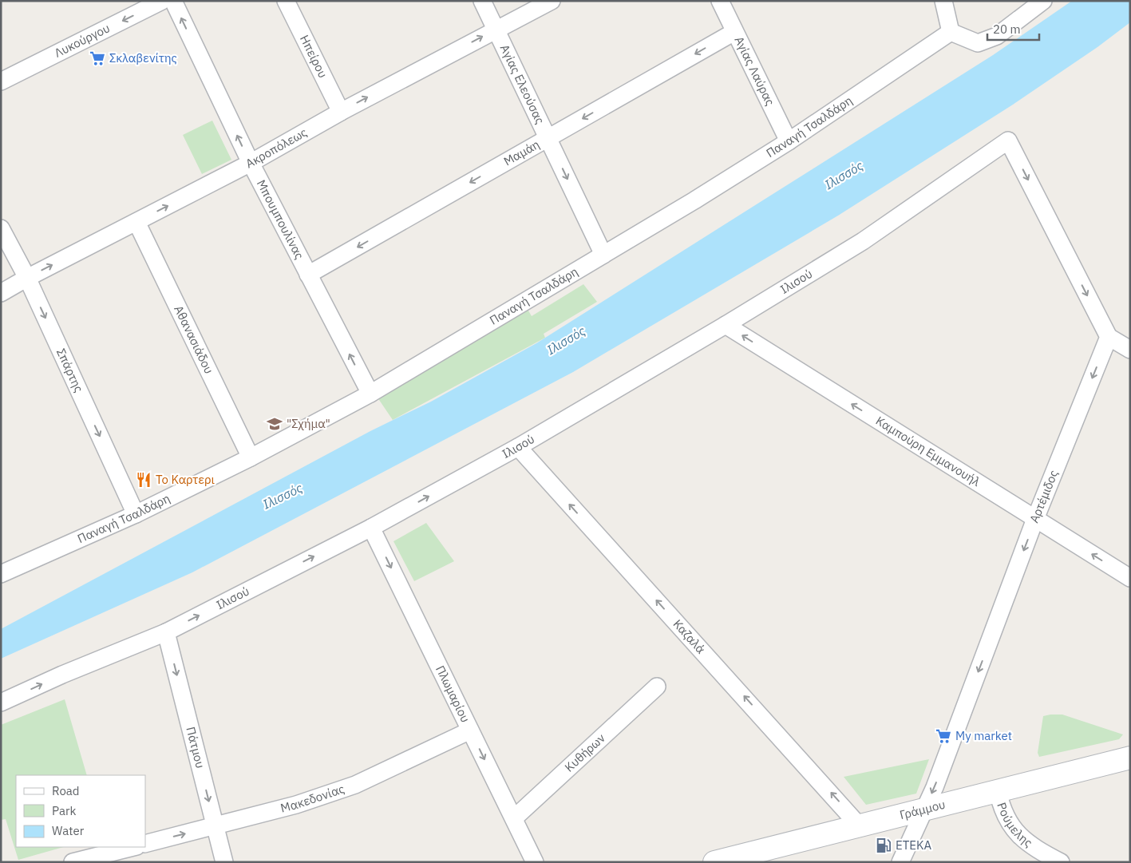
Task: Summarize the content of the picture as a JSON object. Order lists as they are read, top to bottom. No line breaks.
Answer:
{"streets":{"street":["Λυκούργου","Ηπείρου","Αγίας Λαύρας","Αγίας Ελεούσας","Παναγή Τσαλδάρη","Ακροπόλεως","Μαμάη","Μπουμπουλίνας","Ιλισού","Αθανασιάδου","Σπάρτης","Καμπούρη Εμμανουήλ","Αρτέμιδος","Καζαλά","Πλωμαρίου","Πάτμου","Κυθήρων","Μακεδονίας","Γράμμου","Ρούμελης"]},"crossings":[["Ηπείρου","Ακροπόλεως"],["Αγίας Λαύρας","Παναγή Τσαλδάρη"],["Αγίας Λαύρας","Μαμάη"],["Αγίας Ελεούσας","Παναγή Τσαλδάρη"],["Αγίας Ελεούσας","Ακροπόλεως"],["Αγίας Ελεούσας","Μαμάη"],["Παναγή Τσαλδάρη","Μπουμπουλίνας"],["Παναγή Τσαλδάρη","Αθανασιάδου"],["Παναγή Τσαλδάρη","Σπάρτης"],["Ακροπόλεως","Μπουμπουλίνας"],["Ακροπόλεως","Αθανασιάδου"],["Ακροπόλεως","Σπάρτης"],["Μαμάη","Μπουμπουλίνας"],["Ιλισού","Καμπούρη Εμμανουήλ"],["Ιλισού","Αρτέμιδος"],["Ιλισού","Καζαλά"],["Ιλισού","Πλωμαρίου"],["Ιλισού","Πάτμου"],["Καμπούρη Εμμανουήλ","Αρτέμιδος"],["Αρτέμιδος","Γράμμου"],["Καζαλά","Γράμμου"],["Πλωμαρίου","Κυθήρων"],["Πλωμαρίου","Μακεδονίας"],["Πάτμου","Μακεδονίας"],["Γράμμου","Ρούμελης"]],"one_way":["Λυκούργου","Αγίας Ελεούσας","Ακροπόλεως","Μαμάη","Μπουμπουλίνας","Ιλισού","Σπάρτης","Καμπούρη Εμμανουήλ","Αρτέμιδος","Καζαλά","Πλωμαρίου","Πάτμου"],"water":["Ιλισσός"],"places":{"supermarket":["Σκλαβενίτης","My market"],"school or university":["\"Σχήμα\""],"restaurant":["Το Καρτερι"],"fuel station":["ΕΤΕΚΑ"]},"legend":["Road","Park","Water"],"scale_bar":"20 m"}
